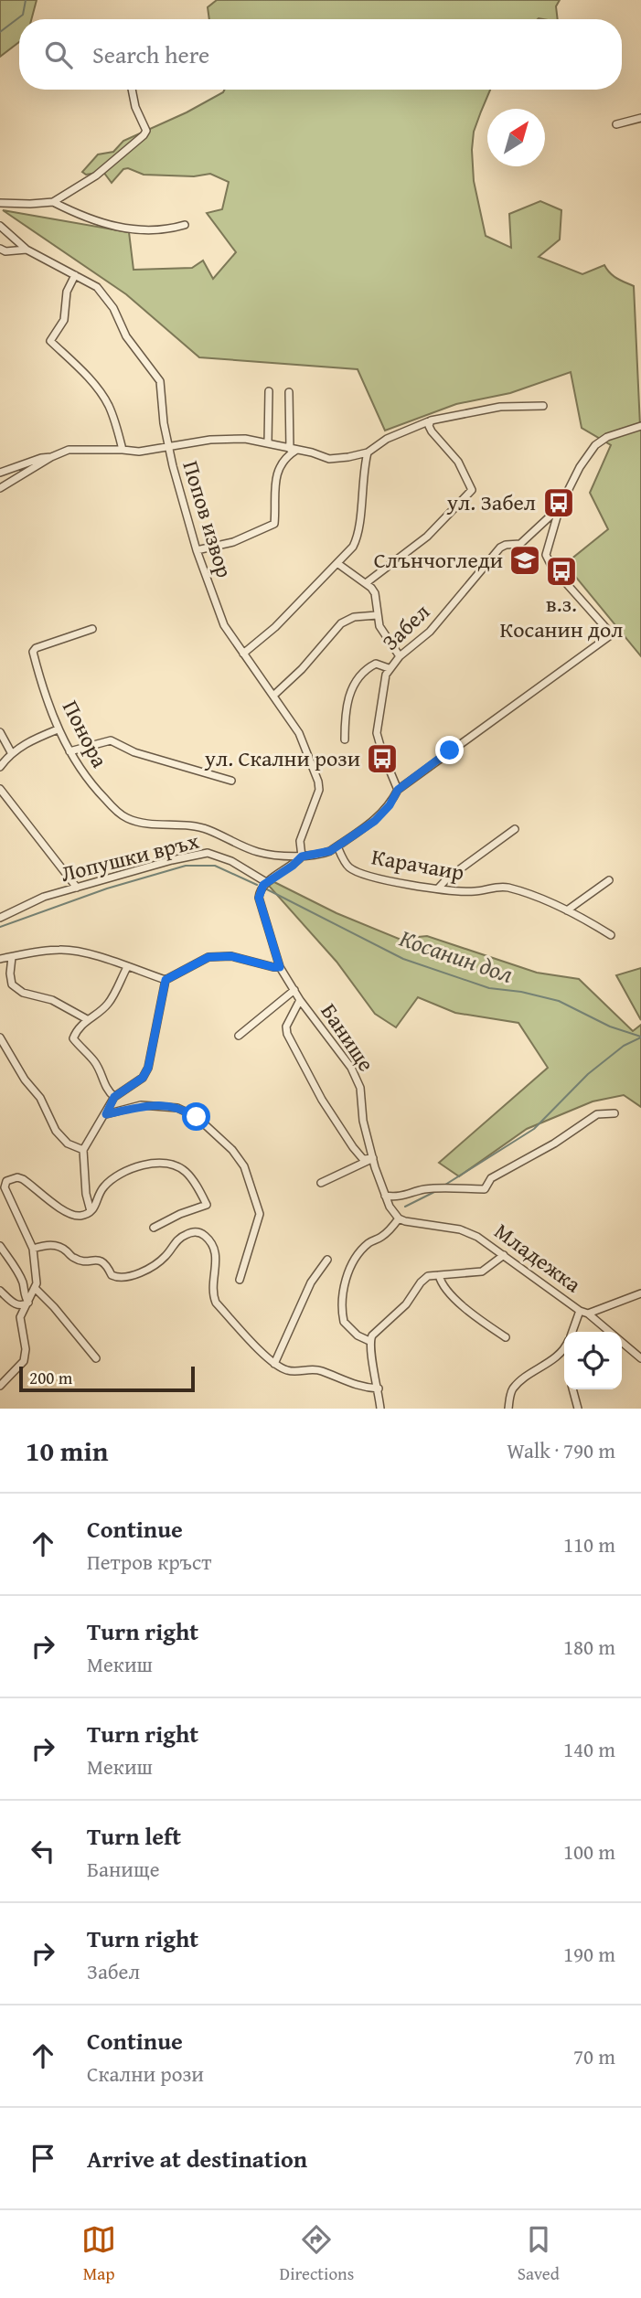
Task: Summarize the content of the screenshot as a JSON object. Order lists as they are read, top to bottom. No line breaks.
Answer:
{"streets":{"street":["Попов извор","Забел","Понора","Лопушки връх","Карачаир","Банище","Младежка"]},"crossings":[["Попов извор","Понора"],["Лопушки връх","Банище"],["Банище","Младежка"]],"water":["Косанин дол"],"places":{"bus stop":["ул. Забел","в.з. Косанин дол","ул. Скални рози"],"school or university":["Слънчогледи"]},"scale_bar":"200 m","north":"top right","page":{"search":"Search here","scale":"200 m","heading":["10 min","Walk · 790 m"],"list":[["Continue","Петров кръст","110 m"],["Turn right","Мекиш","180 m"],["Turn right","Мекиш","140 m"],["Turn left","Банище","100 m"],["Turn right","Забел","190 m"],["Continue","Скални рози","70 m"],"Arrive at destination"],"nav":["Map","Directions","Saved"]}}
